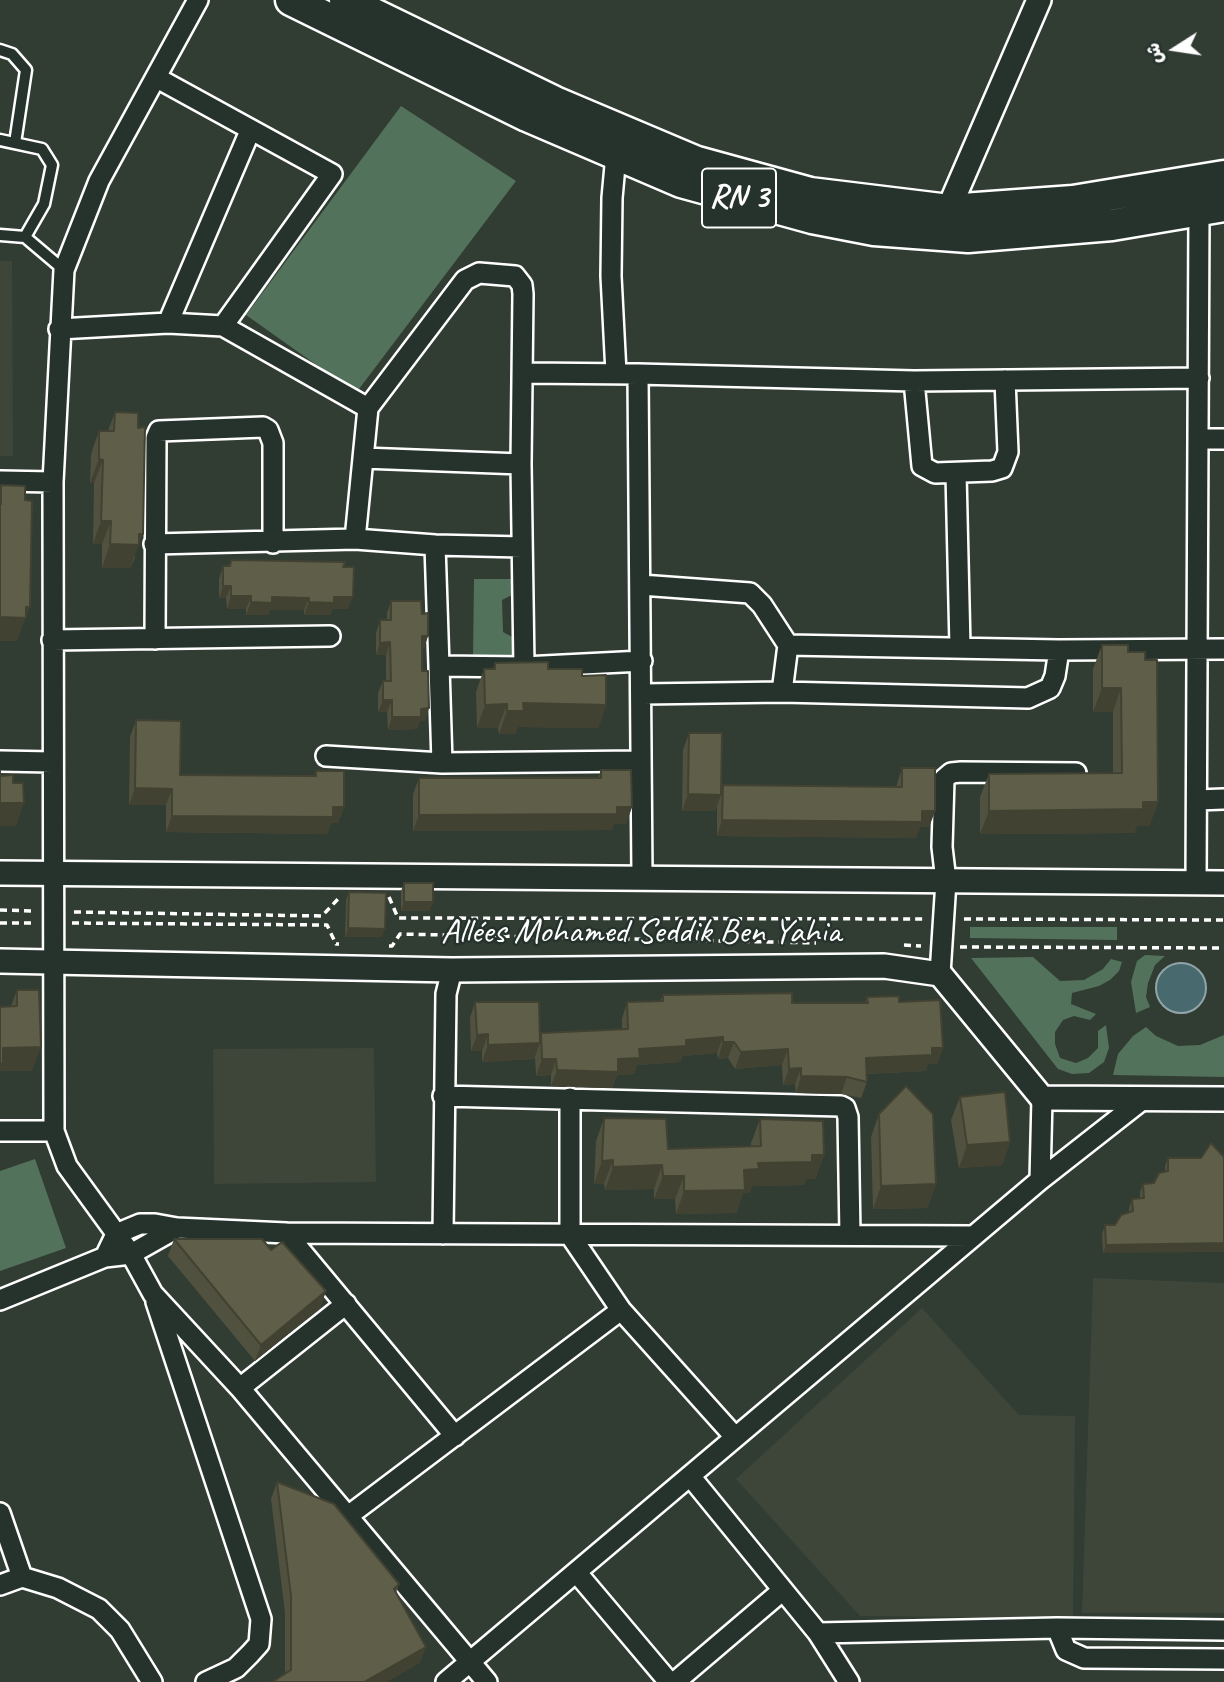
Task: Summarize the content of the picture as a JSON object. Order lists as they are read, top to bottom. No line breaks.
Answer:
{"streets":{"main road":["RN 3"],"street":["Allées Mohamed Seddik Ben Yahia"]},"north":"left"}
